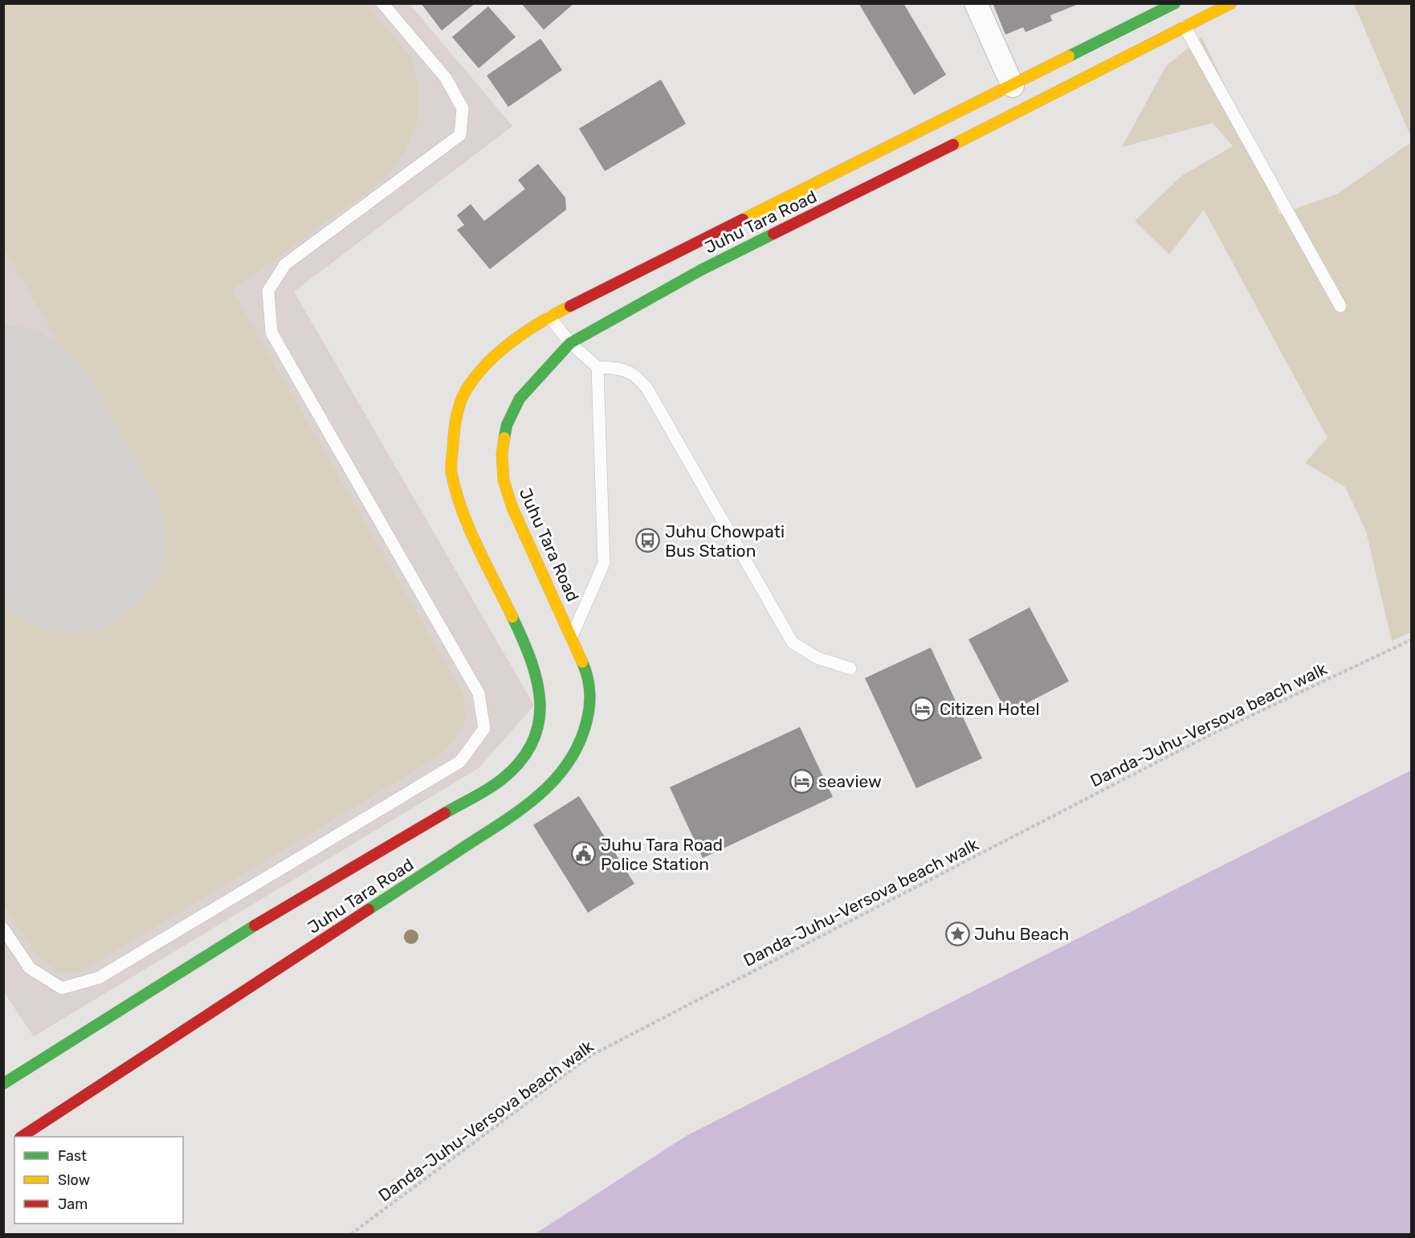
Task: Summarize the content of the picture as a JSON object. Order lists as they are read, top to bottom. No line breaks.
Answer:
{"streets":{"main road":["Juhu Tara Road"],"path":["Danda-Juhu-Versova beach walk"]},"places":{"bus stop":["Juhu Chowpati Bus Station"],"hotel":["Citizen Hotel","seaview"],"public building":["Juhu Tara Road Police Station"],"place":["Juhu Beach"]},"legend":["Fast","Slow","Jam"]}
